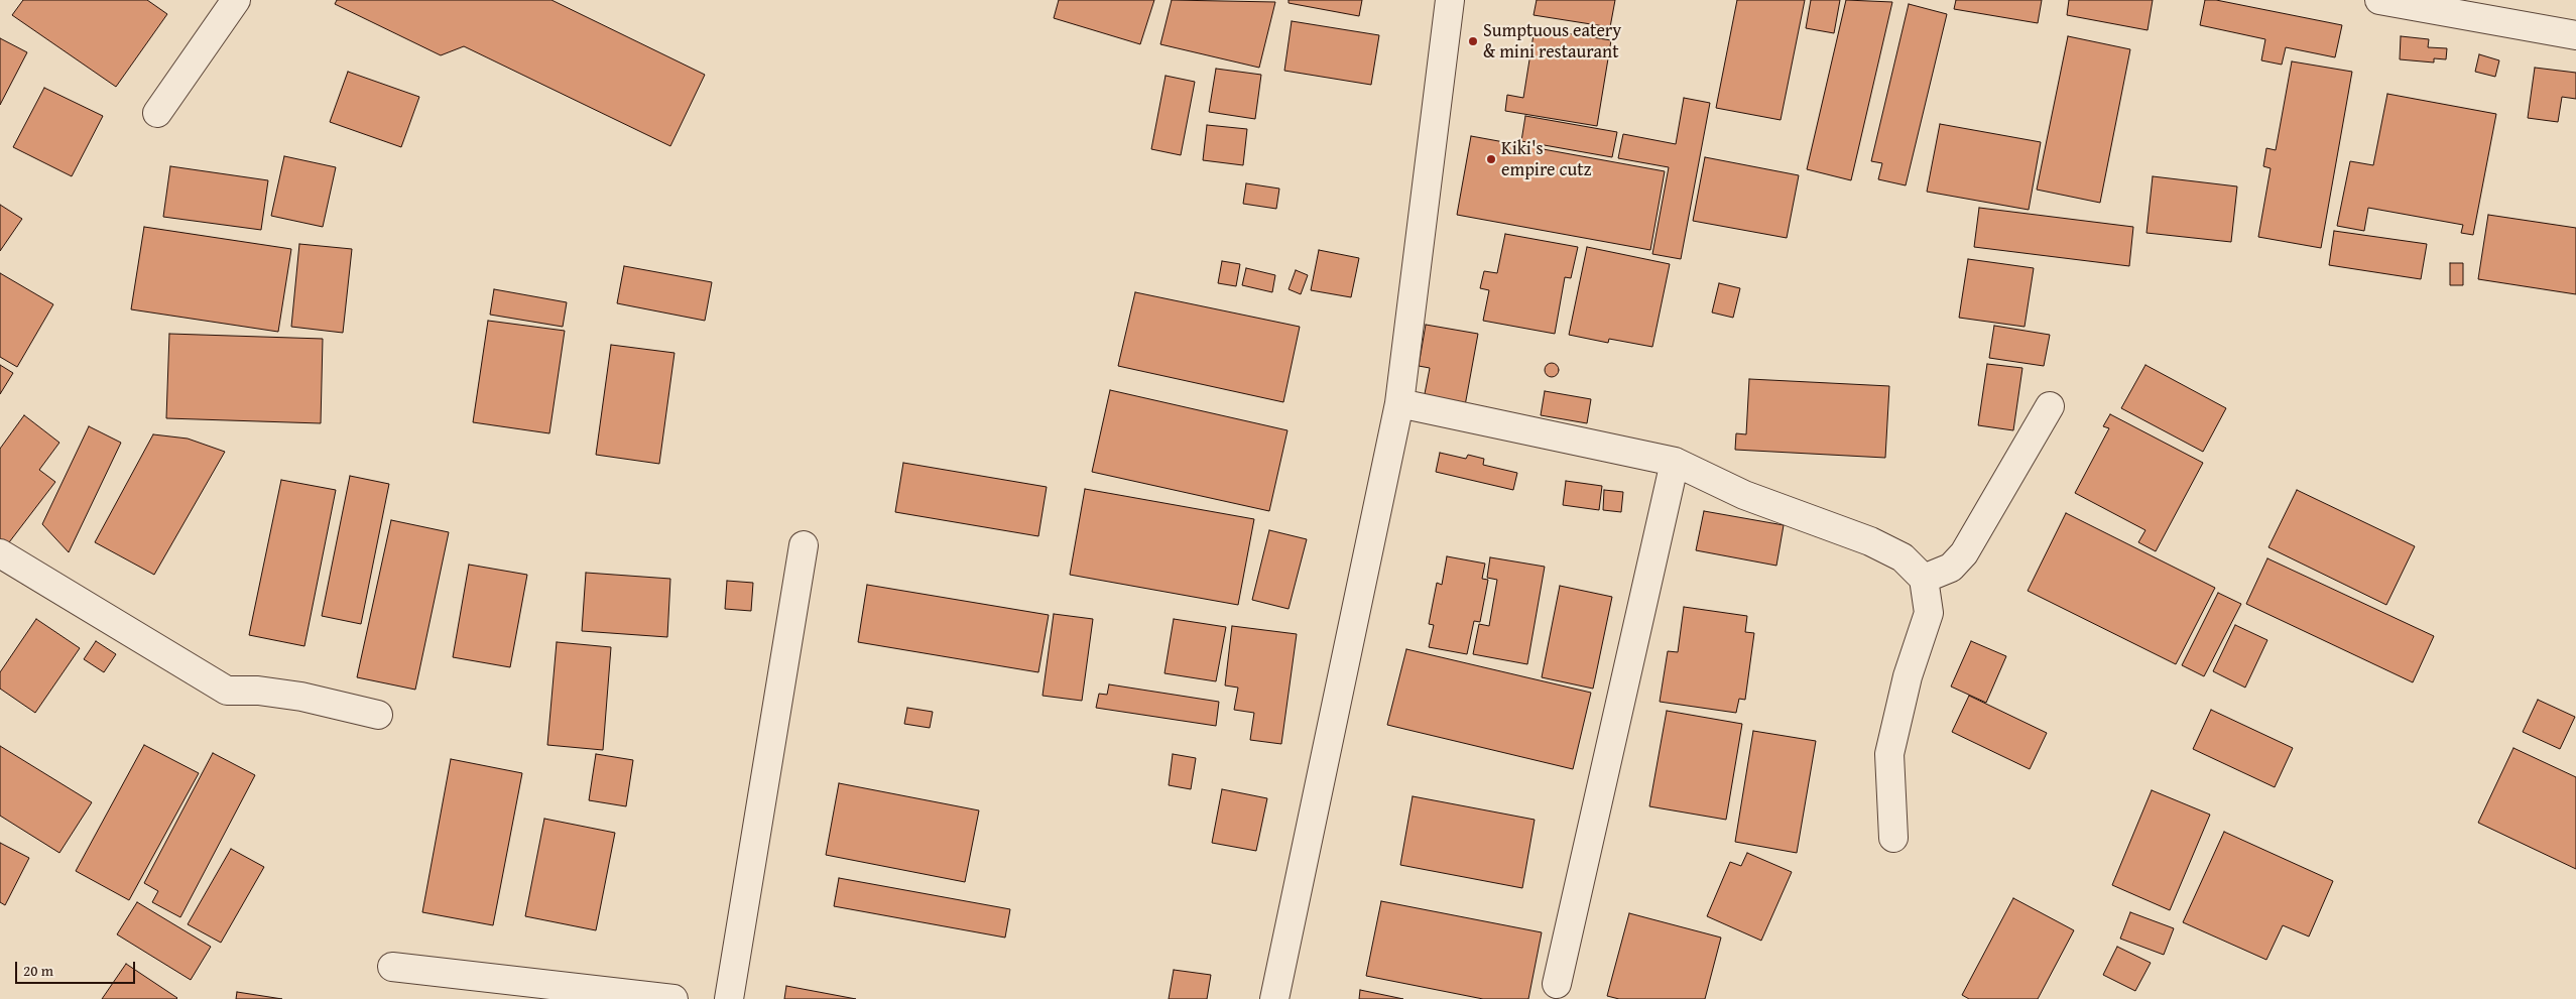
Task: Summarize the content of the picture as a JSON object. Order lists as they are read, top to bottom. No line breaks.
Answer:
{"places":["Sumptuous eatery & mini restaurant","Kiki's empire cutz"],"scale_bar":"20 m"}
